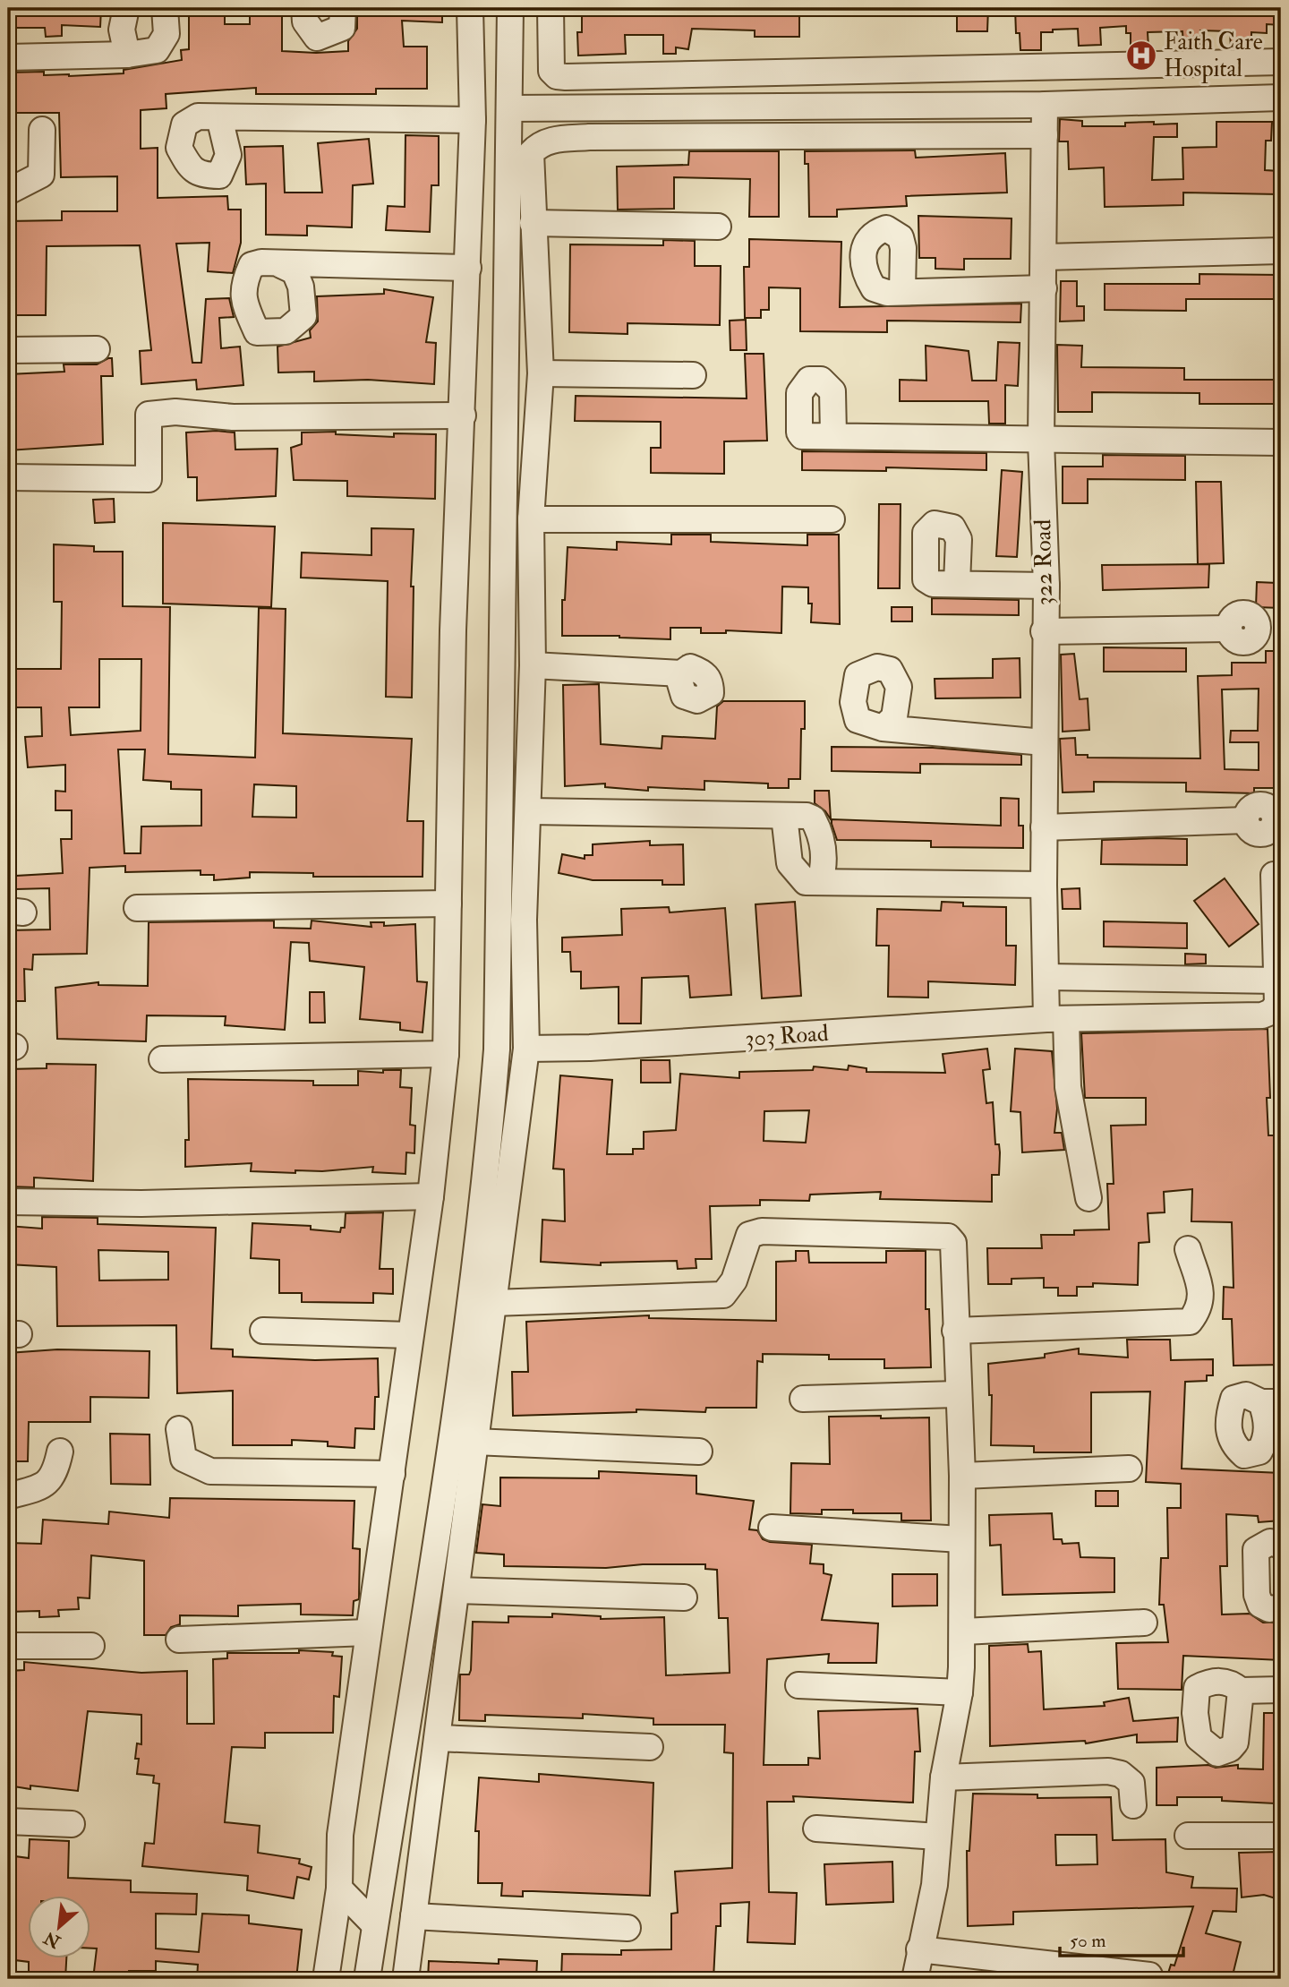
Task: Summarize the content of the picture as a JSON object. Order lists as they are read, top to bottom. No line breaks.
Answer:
{"streets":{"street":["322 Road","303 Road"]},"crossings":[["322 Road","303 Road"]],"places":{"hospital":["Faith Care Hospital"]},"scale_bar":"50 m","north":"bottom left"}
